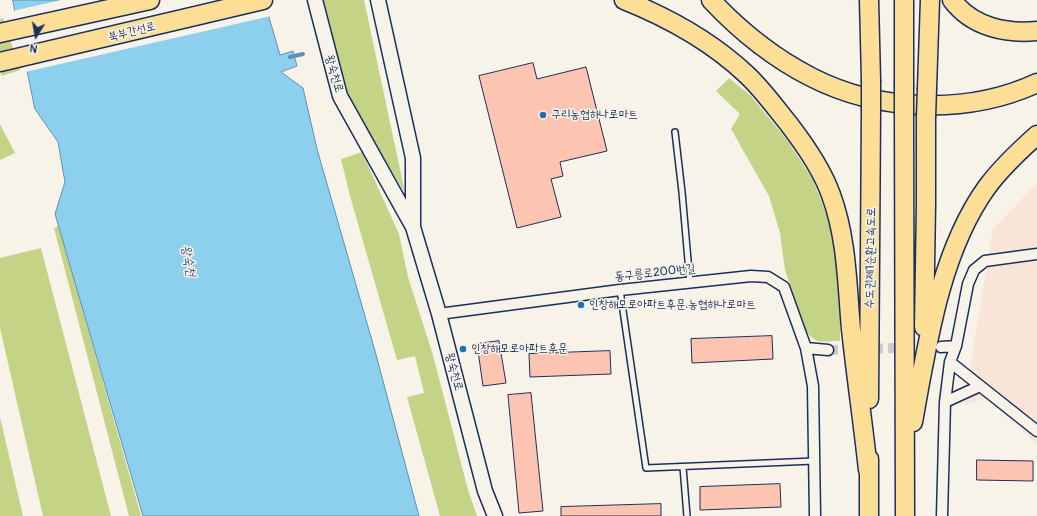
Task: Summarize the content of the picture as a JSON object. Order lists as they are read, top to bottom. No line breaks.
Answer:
{"streets":{"highway":["북부간선로","수도권제1순환고속도로"],"street":["왕숙천로","동구릉로200번길"]},"crossings":[["왕숙천로","동구릉로200번길"]],"water":["왕숙천"],"places":["구리농협하나로마트","인창해모로아파트후문.농협하나로마트","인창해모로아파트후문"],"north":"bottom"}
